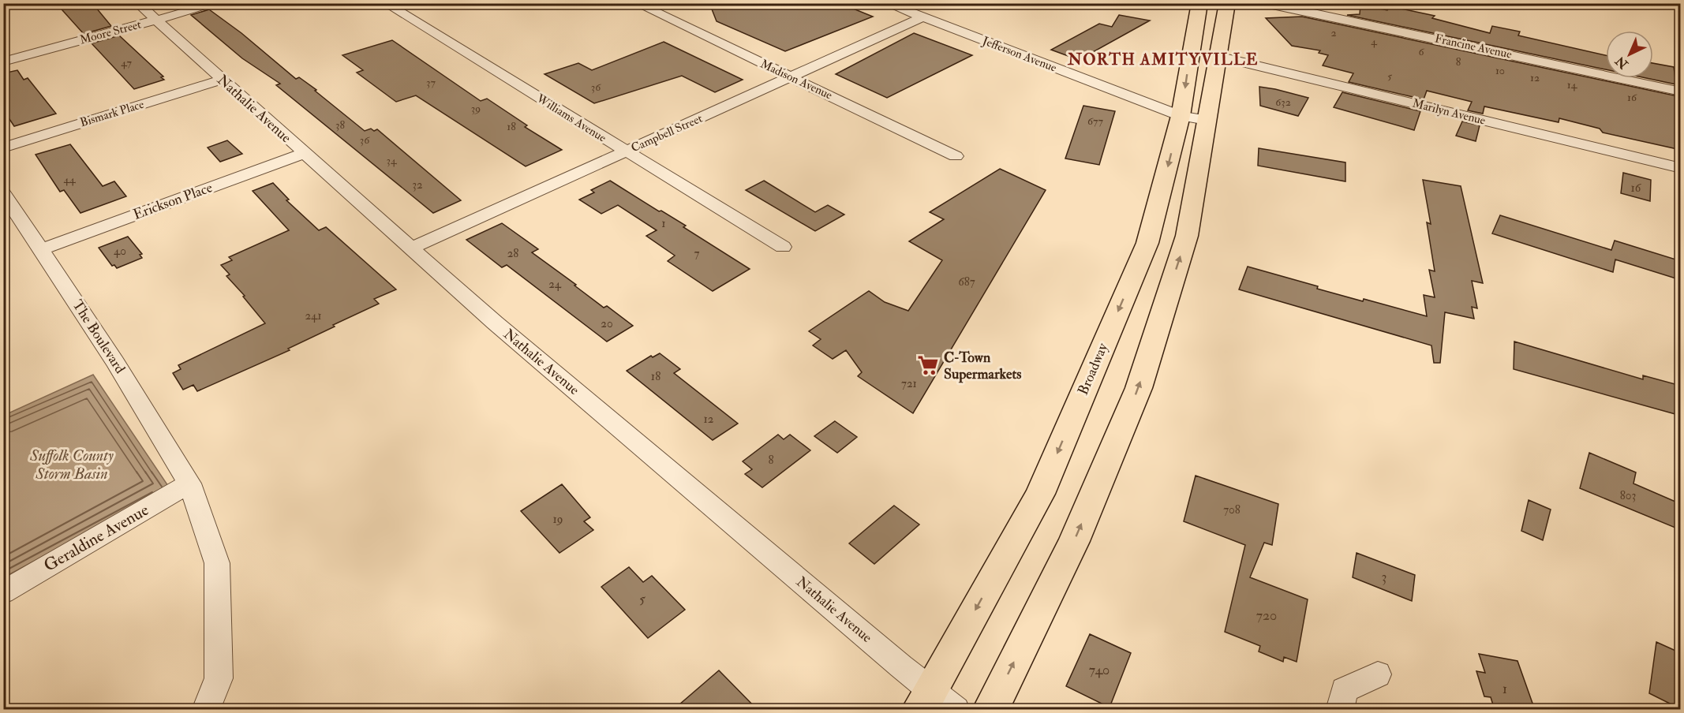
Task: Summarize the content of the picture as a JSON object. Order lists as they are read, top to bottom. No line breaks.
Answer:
{"streets":{"main road":["Broadway"],"street":["Moore Street","Francine Avenue","Jefferson Avenue","Madison Avenue","Nathalie Avenue","Marilyn Avenue","Bismark Place","Williams Avenue","Campbell Street","Erickson Place","The Boulevard","Geraldine Avenue"]},"crossings":[["Moore Street","Nathalie Avenue"],["Jefferson Avenue","Campbell Street"],["Jefferson Avenue","Broadway"],["Madison Avenue","Campbell Street"],["Nathalie Avenue","Bismark Place"],["Nathalie Avenue","Campbell Street"],["Nathalie Avenue","Erickson Place"],["Nathalie Avenue","Broadway"],["Williams Avenue","Campbell Street"],["Erickson Place","The Boulevard"],["The Boulevard","Geraldine Avenue"]],"districts":["NORTH AMITYVILLE"],"water":["Suffolk County Storm Basin"],"places":{"supermarket":["C‑Town Supermarkets"]},"house_numbers":["2","4","6","8","47","10","5","12","37","14","36","16","632","39","677","38","18","36","34","44","32","16","1","40","28","7","687","24","241","20","18","721","12","8","803","708","19","3","5","720","740","1"],"north":"bottom left"}
